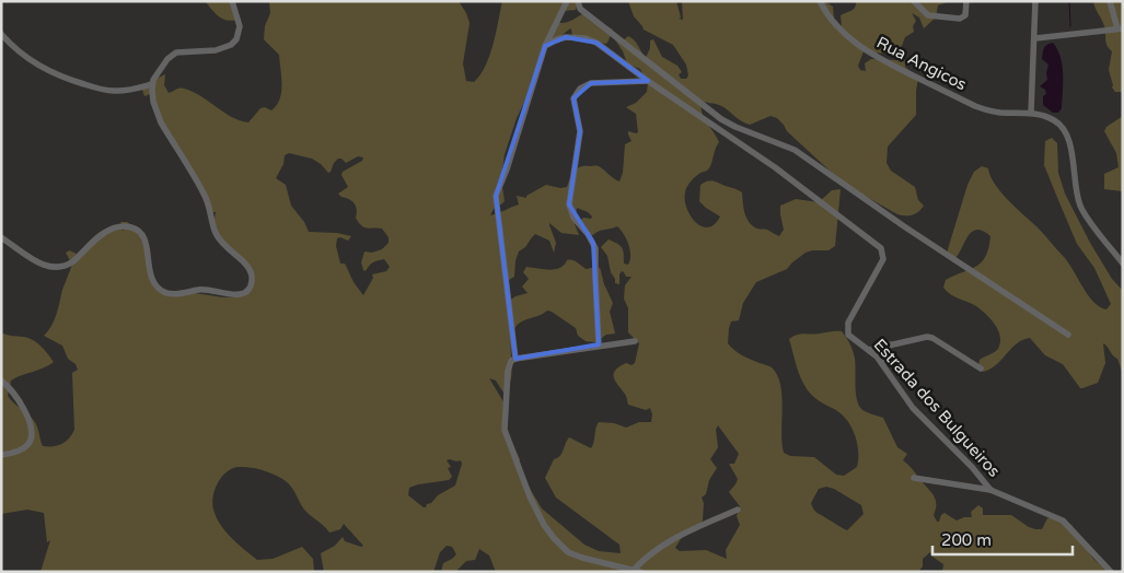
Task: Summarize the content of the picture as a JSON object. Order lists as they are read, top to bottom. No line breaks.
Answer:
{"streets":{"street":["Rua Angicos","Estrada dos Bulgueiros"]},"scale_bar":"200 m"}
